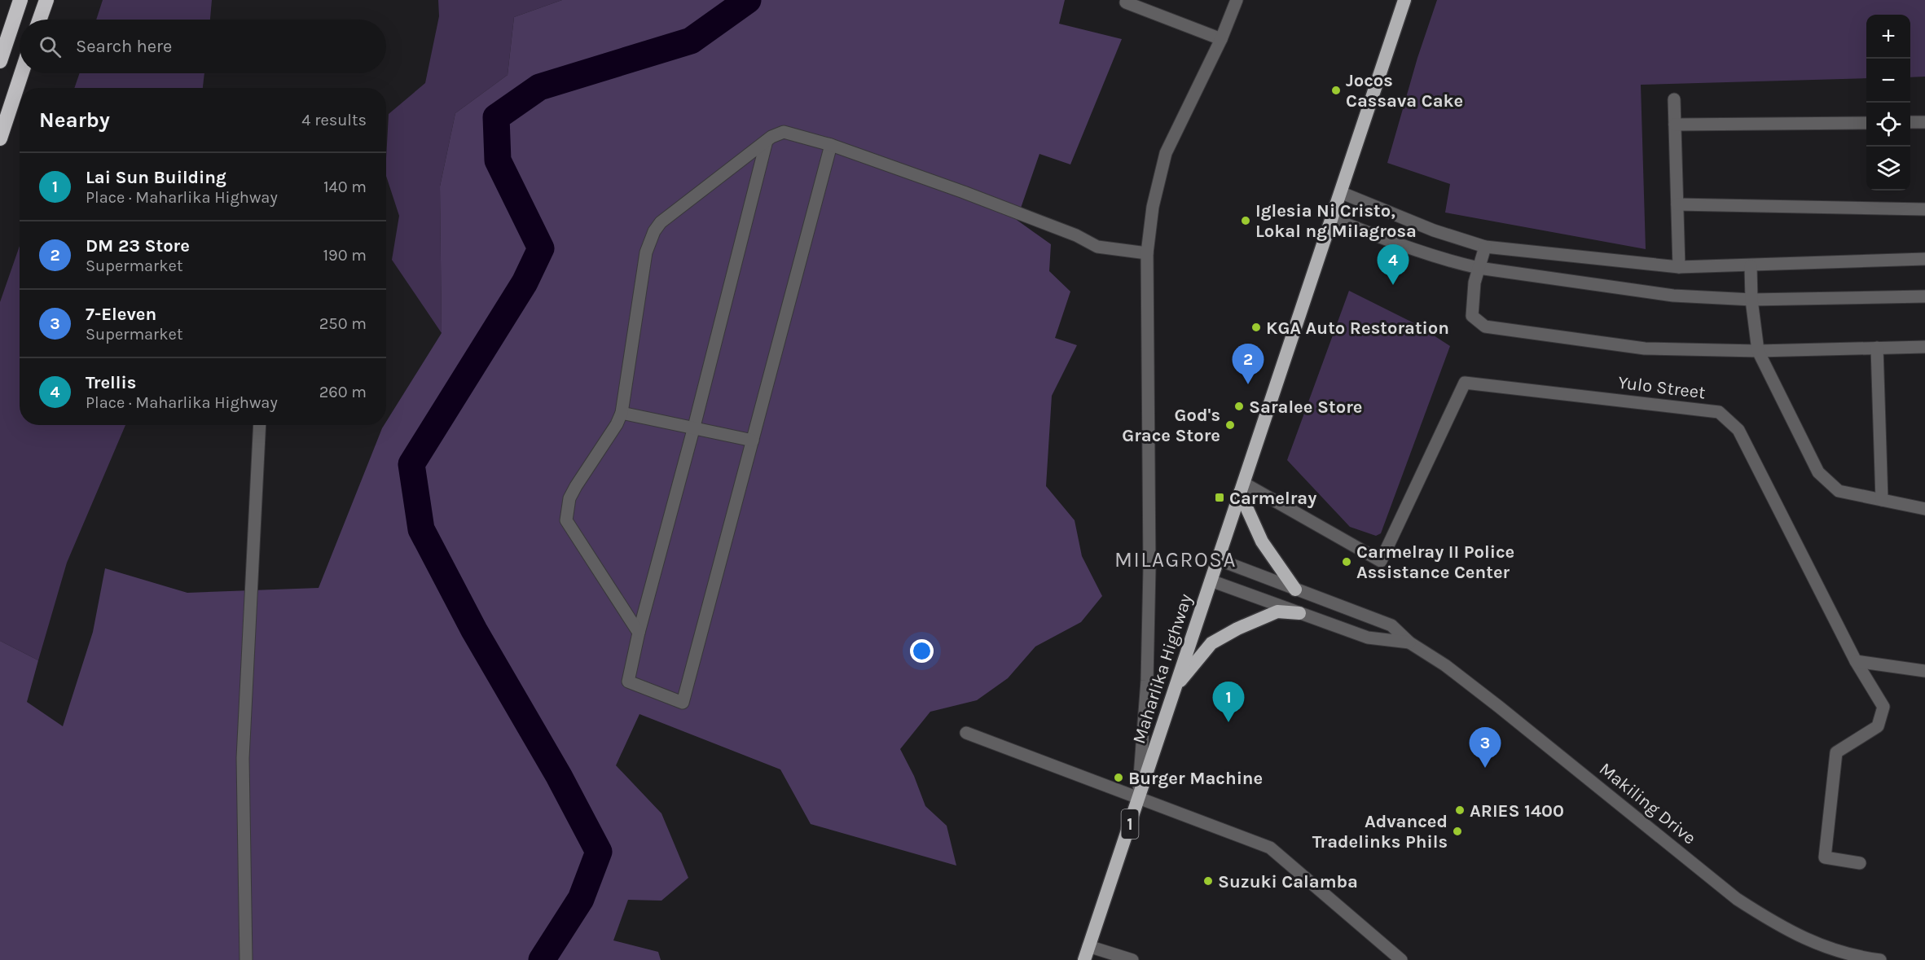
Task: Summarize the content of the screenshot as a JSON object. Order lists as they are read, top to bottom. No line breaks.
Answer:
{"streets":{"highway":["Maharlika Highway","1"],"street":["Yulo Street","Makiling Drive"]},"crossings":[["Yulo Street","Maharlika Highway"],["Maharlika Highway","Makiling Drive"]],"districts":["MILAGROSA"],"places":{"other":["Jocos Cassava Cake","Iglesia Ni Cristo, Lokal ng Milagrosa","KGA Auto Restoration","Saralee Store","God's Grace Store","Carmelray II Police Assistance Center","Burger Machine","ARIES 1400","Advanced Tradelinks Phils","Suzuki Calamba"],"transit":["Carmelray"]},"page":{"map_buttons":["+","−"],"search":"Search here","heading":["Nearby","4 results"],"list":[{"mark":"1","name":"Lai Sun Building","note":"Place · Maharlika Highway","value":"140 m"},{"mark":"2","name":"DM 23 Store","note":"Supermarket","value":"190 m"},{"mark":"3","name":"7-Eleven","note":"Supermarket","value":"250 m"},{"mark":"4","name":"Trellis","note":"Place · Maharlika Highway","value":"260 m"}],"pins":["4","2","1","3"]}}
